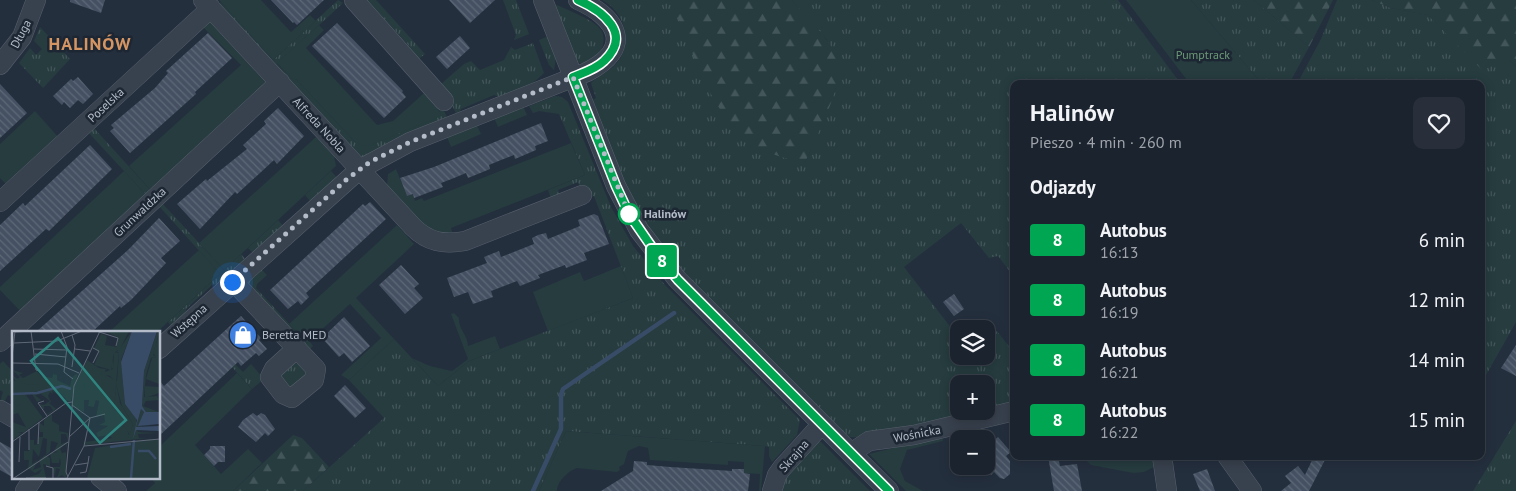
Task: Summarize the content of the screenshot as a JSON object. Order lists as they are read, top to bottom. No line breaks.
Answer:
{"streets":{"street":["Długa","Poselska","Alfreda Nobla","Grunwaldzka","Wstępna","Wośnicka","Skrajna"]},"crossings":[["Poselska","Alfreda Nobla"],["Alfreda Nobla","Grunwaldzka"],["Alfreda Nobla","Wstępna"]],"districts":["HALINÓW"],"parks":["Pumptrack"],"places":{"other":["Halinów"],"shop":["Beretta MED"]},"lines":["bus line 8"],"page":{"on_map":"8","heading":[["Halinów","Pieszo · 4 min · 260 m"],"Odjazdy"],"list":[{"mark":"8","name":"Autobus","note":"16:13","value":"6 min"},{"mark":"8","name":"Autobus","note":"16:19","value":"12 min"},{"mark":"8","name":"Autobus","note":"16:21","value":"14 min"},{"mark":"8","name":"Autobus","note":"16:22","value":"15 min"}],"map_buttons":["+","−"]}}
